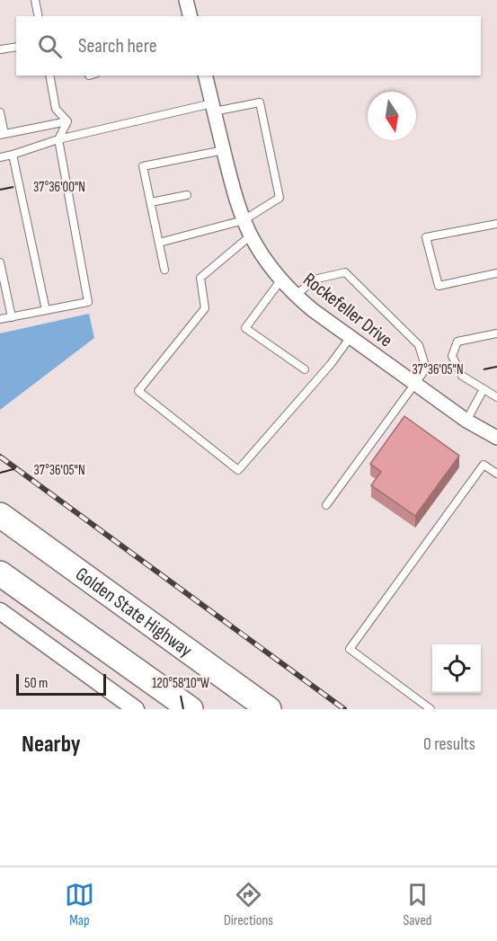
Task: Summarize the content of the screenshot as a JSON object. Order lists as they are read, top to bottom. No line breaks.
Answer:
{"streets":{"highway":["Golden State Highway"],"street":["Rockefeller Drive"]},"scale_bar":"50 m","north":"bottom","page":{"search":"Search here","scale":"50 m","heading":["Nearby","0 results"],"nav":["Map","Directions","Saved"]},"coordinates":["37°36'00\"N","37°36'05\"N","120°58'10\"W"]}
